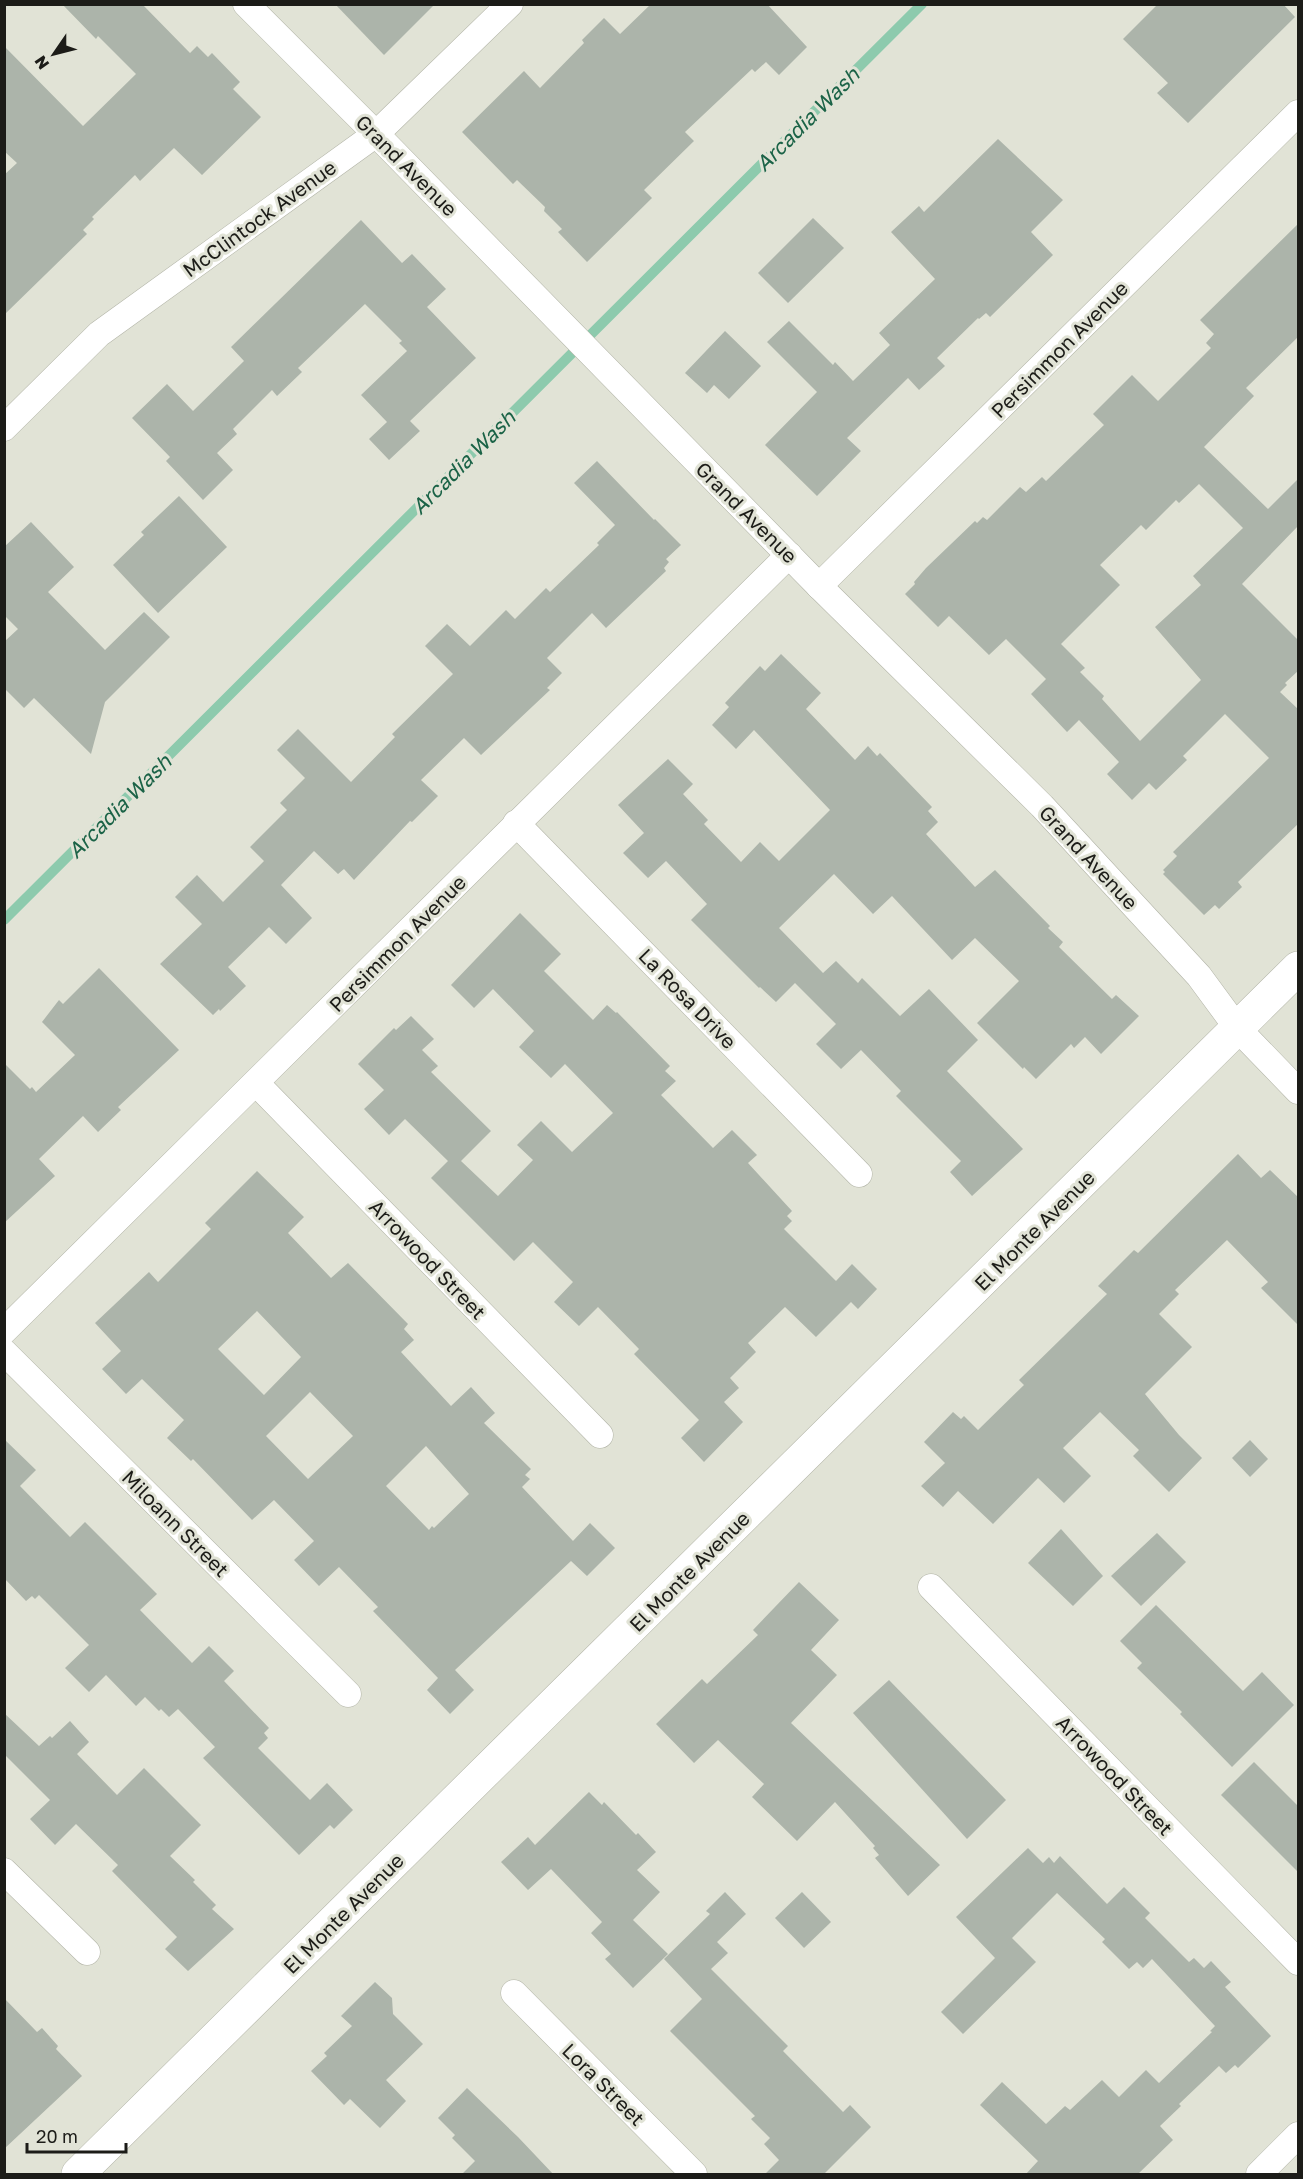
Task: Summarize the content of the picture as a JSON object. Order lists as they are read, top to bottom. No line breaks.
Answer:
{"streets":{"street":["Grand Avenue","McClintock Avenue","Persimmon Avenue","La Rosa Drive","El Monte Avenue","Arrowood Street","Miloann Street","Lora Street"]},"crossings":[["Grand Avenue","McClintock Avenue"],["Grand Avenue","Persimmon Avenue"],["Grand Avenue","El Monte Avenue"],["Persimmon Avenue","La Rosa Drive"],["Persimmon Avenue","Arrowood Street"]],"water":["Arcadia Wash"],"scale_bar":"20 m","north":"bottom left"}
